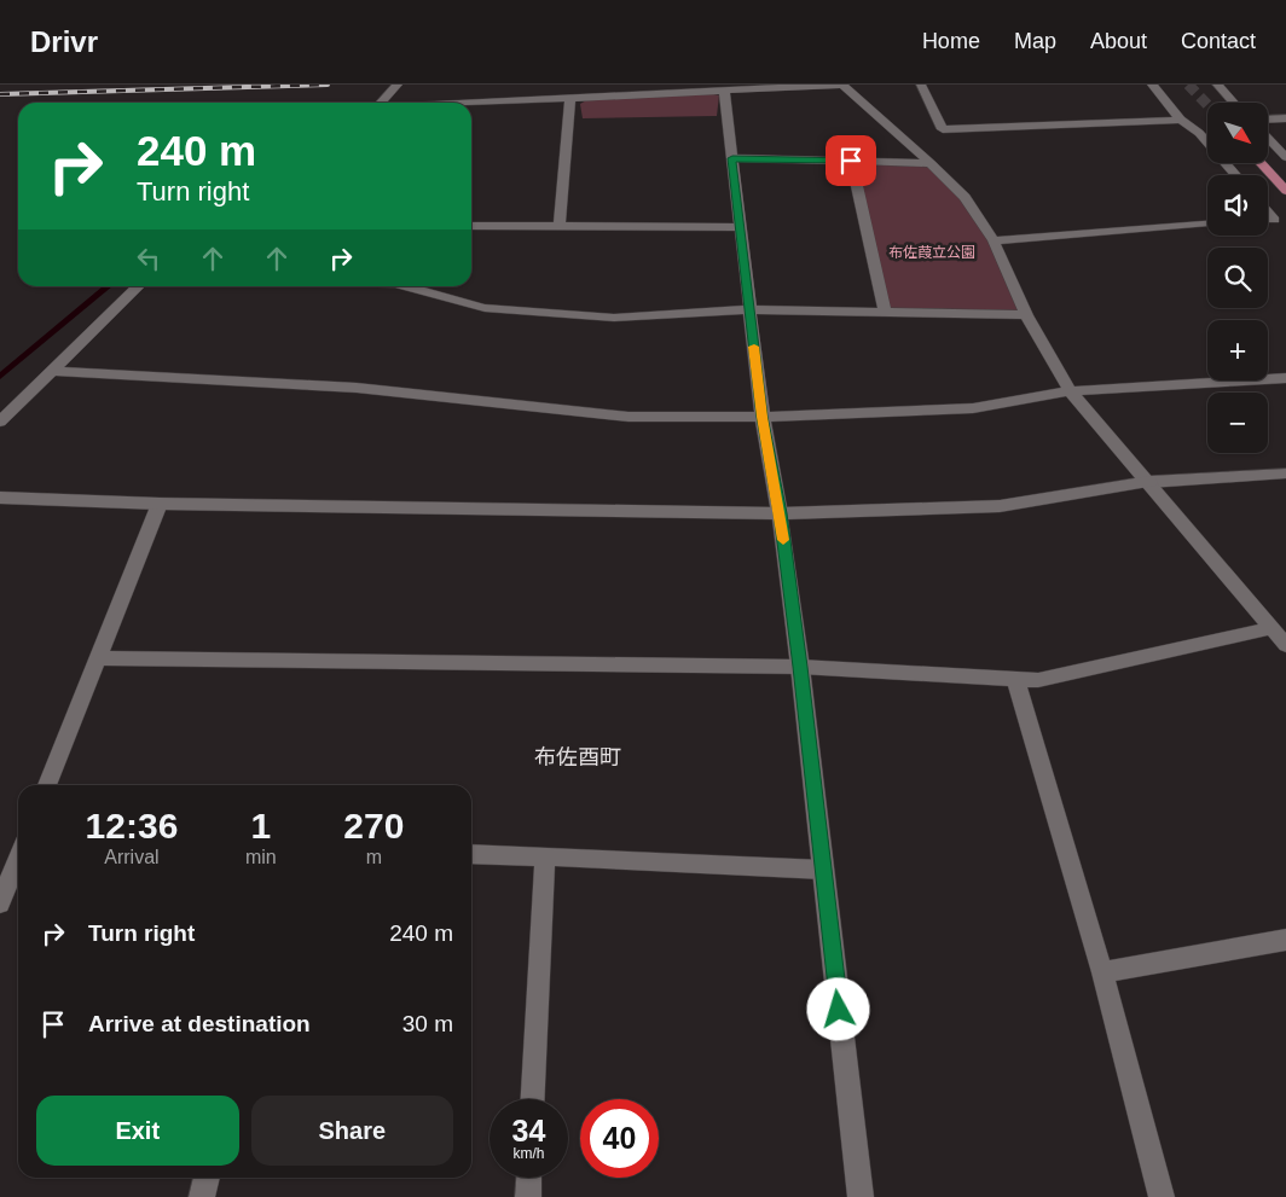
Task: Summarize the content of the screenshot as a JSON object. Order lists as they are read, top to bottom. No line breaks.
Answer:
{"districts":["布佐酉町"],"parks":["布佐葭立公園"],"north":"bottom right","page":{"header":"Drivr","nav":["Home","Map","About","Contact"],"map_buttons":["+","−"],"turn":["240 m","Turn right"],"eta":["12:36","Arrival","1","min","270","m"],"list":[{"name":"Turn right","value":"240 m"},{"name":"Arrive at destination","value":"30 m"}],"buttons":["Exit","Share"],"speed":"34 km/h","limit":"40"}}
